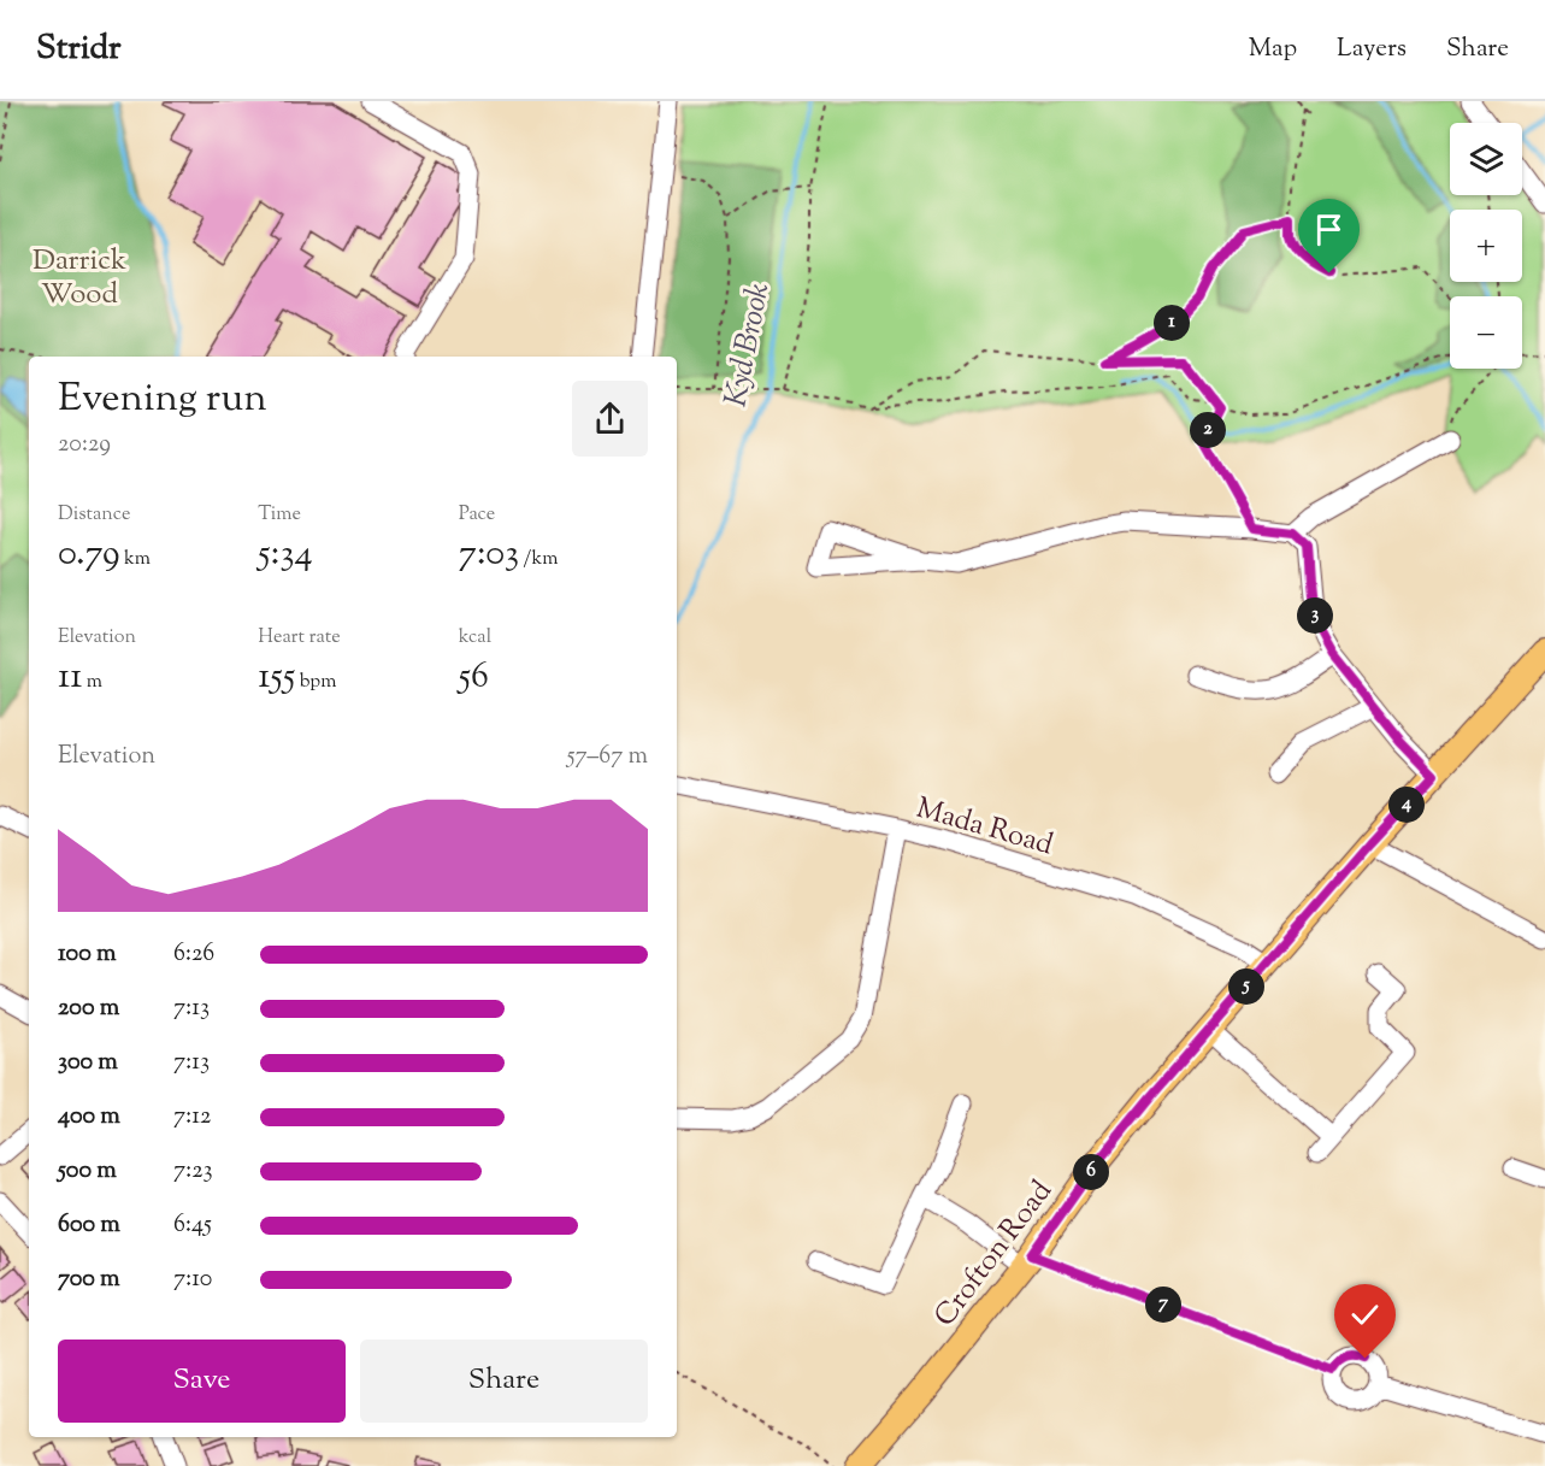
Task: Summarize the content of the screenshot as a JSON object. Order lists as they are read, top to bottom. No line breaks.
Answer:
{"streets":{"main road":["Crofton Road"],"street":["Mada Road"]},"crossings":[["Mada Road","Crofton Road"]],"water":["Kyd Brook"],"parks":["Darrick Wood"],"page":{"header":"Stridr","nav":["Map","Layers","Share"],"map_buttons":["+","−"],"pins":["1","2","3","4","5","6","7"],"heading":["Evening run","20:29"],"stats":[["Distance","0.79 km"],["Time","5:34"],["Pace","7:03 /km"],["Elevation","11 m"],["Heart rate","155 bpm"],["kcal","56"]],"chart":["Elevation","57–67 m"],"list":[{"name":"100 m","note":"6:26"},{"name":"200 m","note":"7:13"},{"name":"300 m","note":"7:13"},{"name":"400 m","note":"7:12"},{"name":"500 m","note":"7:23"},{"name":"600 m","note":"6:45"},{"name":"700 m","note":"7:10"}],"buttons":["Save","Share"]}}
